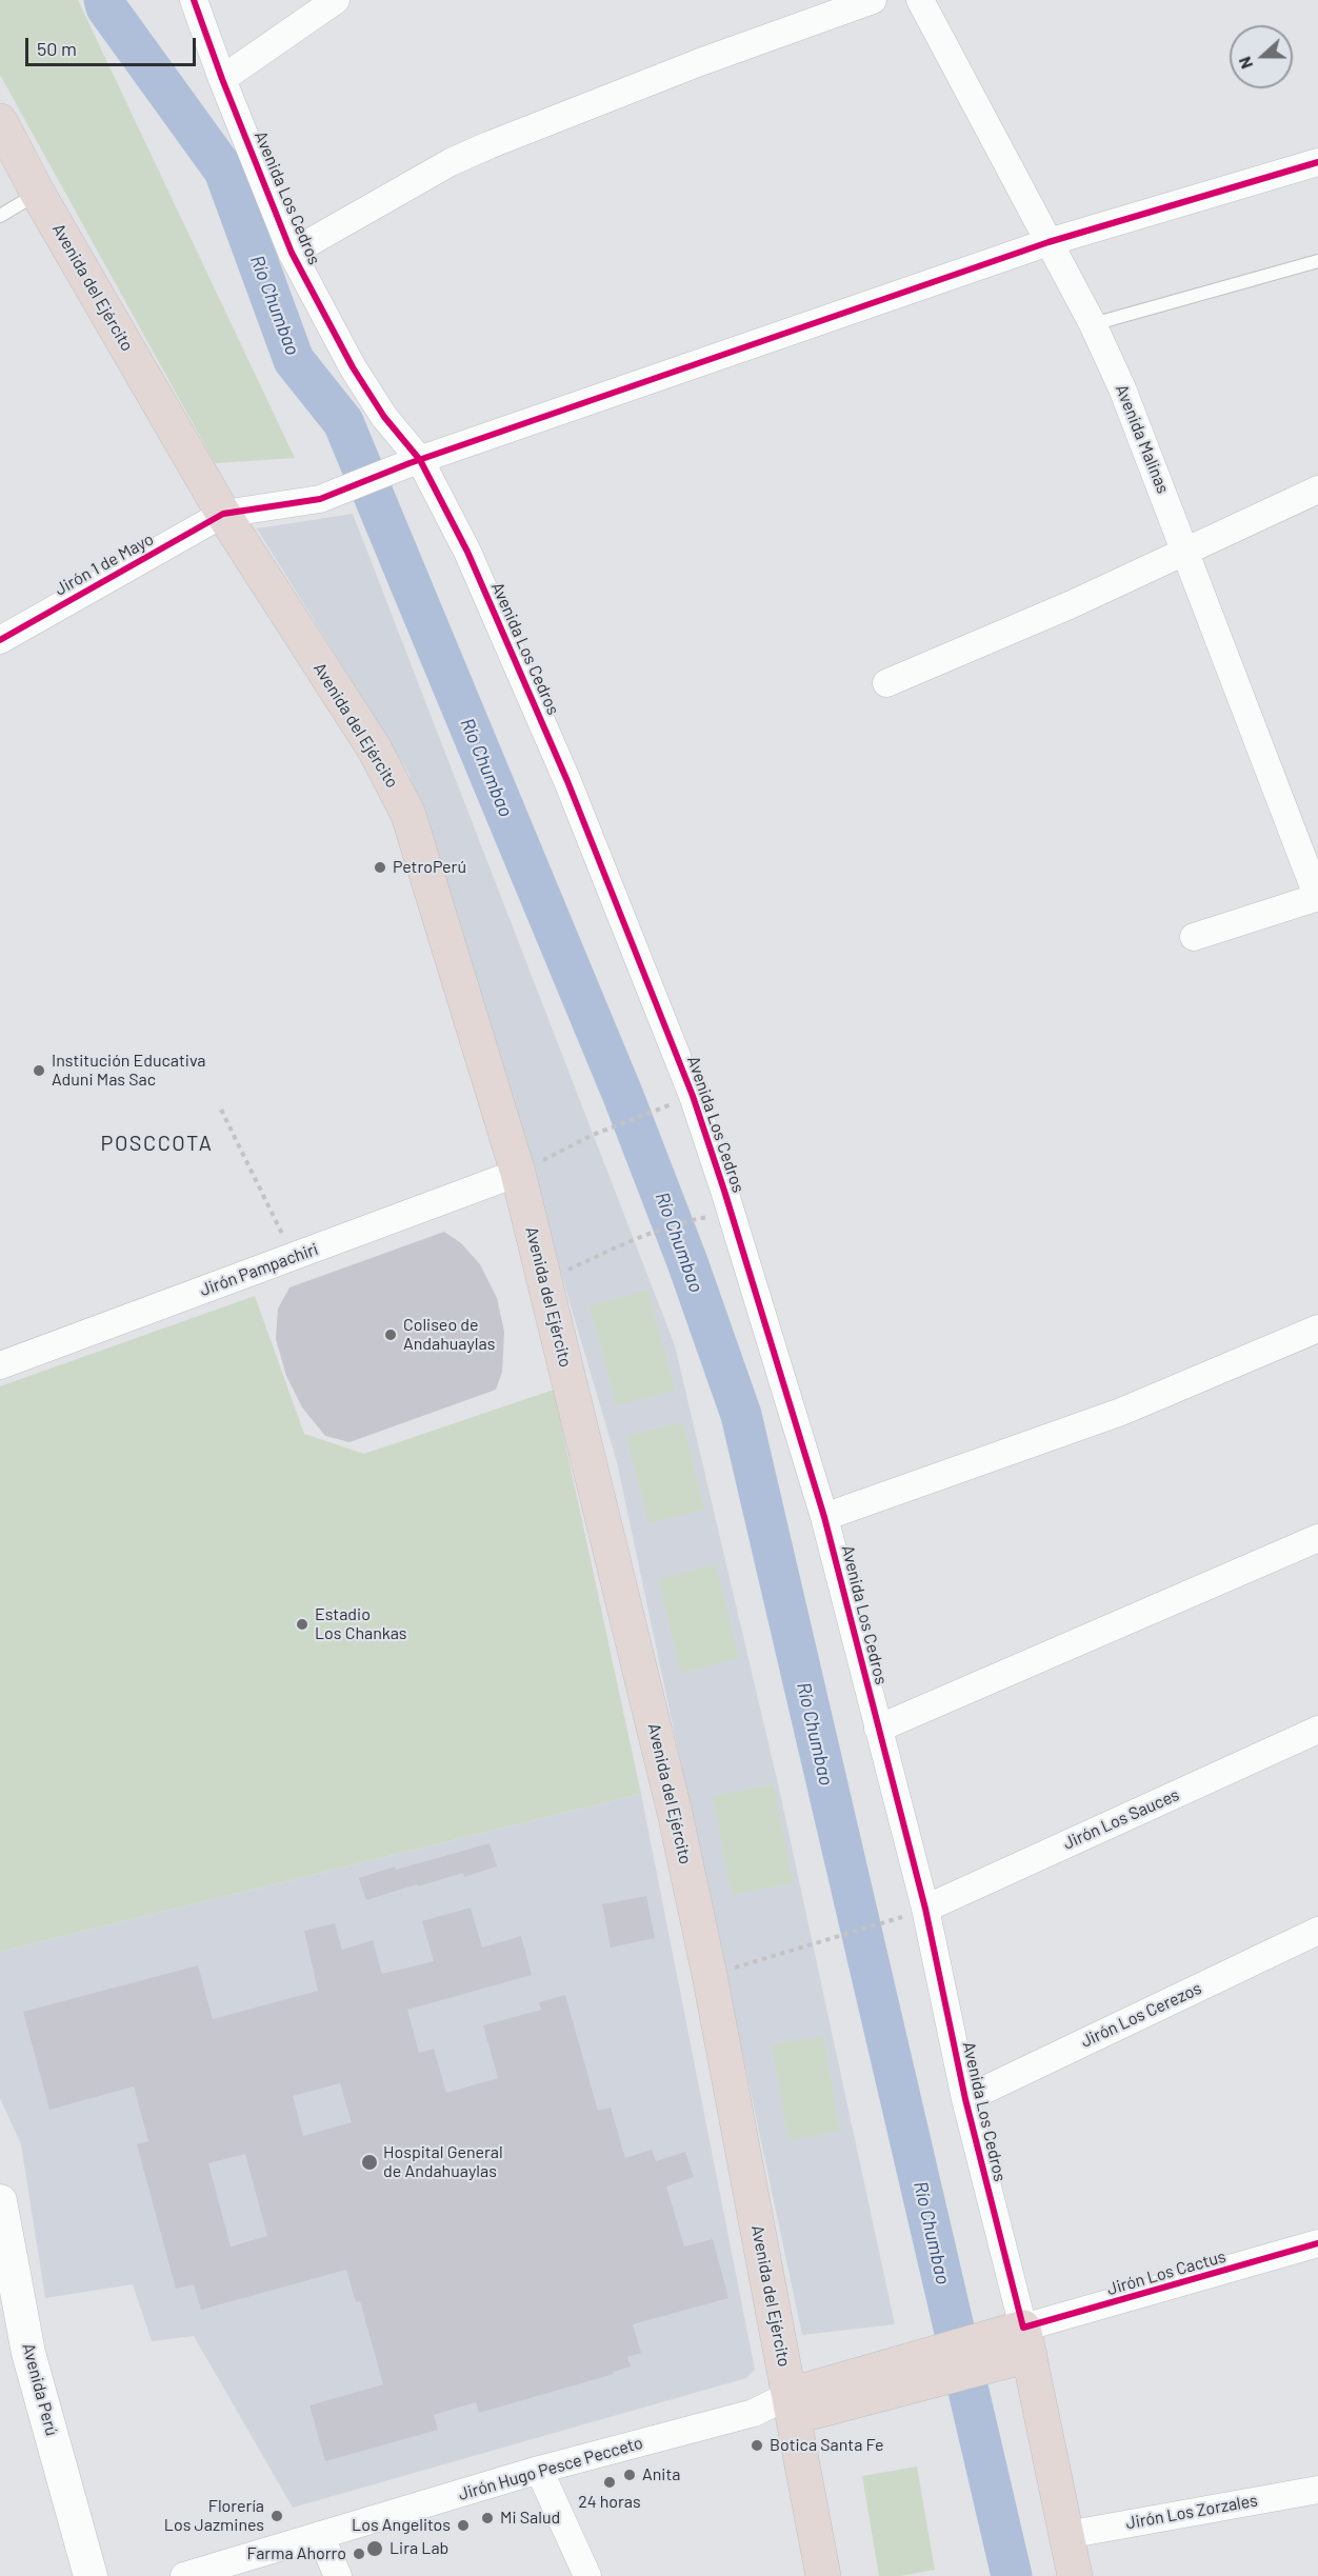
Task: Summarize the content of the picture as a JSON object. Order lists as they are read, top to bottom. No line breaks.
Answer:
{"streets":{"highway":["Avenida Los Cedros","Avenida del Ejército","Jirón Hugo Pesce Pecceto"],"street":["Avenida Malinas","Jirón 1 de Mayo","Jirón Pampachiri","Jirón Los Sauces","Jirón Los Cerezos","Jirón Los Cactus","Avenida Perú","Jirón Los Zorzales"]},"crossings":[["Avenida Los Cedros","Jirón Los Sauces"],["Avenida Los Cedros","Jirón Los Cerezos"],["Avenida Los Cedros","Jirón Los Cactus"],["Avenida Los Cedros","Jirón Hugo Pesce Pecceto"],["Avenida Los Cedros","Jirón Los Zorzales"],["Avenida del Ejército","Jirón 1 de Mayo"],["Avenida del Ejército","Jirón Pampachiri"],["Avenida del Ejército","Jirón Hugo Pesce Pecceto"],["Jirón Los Cactus","Jirón Hugo Pesce Pecceto"]],"districts":["POSCCOTA"],"water":["Río Chumbao"],"places":["PetroPerú","Institución Educativa Aduni Mas Sac","Coliseo de Andahuaylas","Estadio Los Chankas","Hospital General de Andahuaylas","Botica Santa Fe","Anita","24 horas","Florería Los Jazmines","Mi Salud","Los Angelitos","Lira Lab","Farma Ahorro"],"scale_bar":"50 m","north":"left"}
